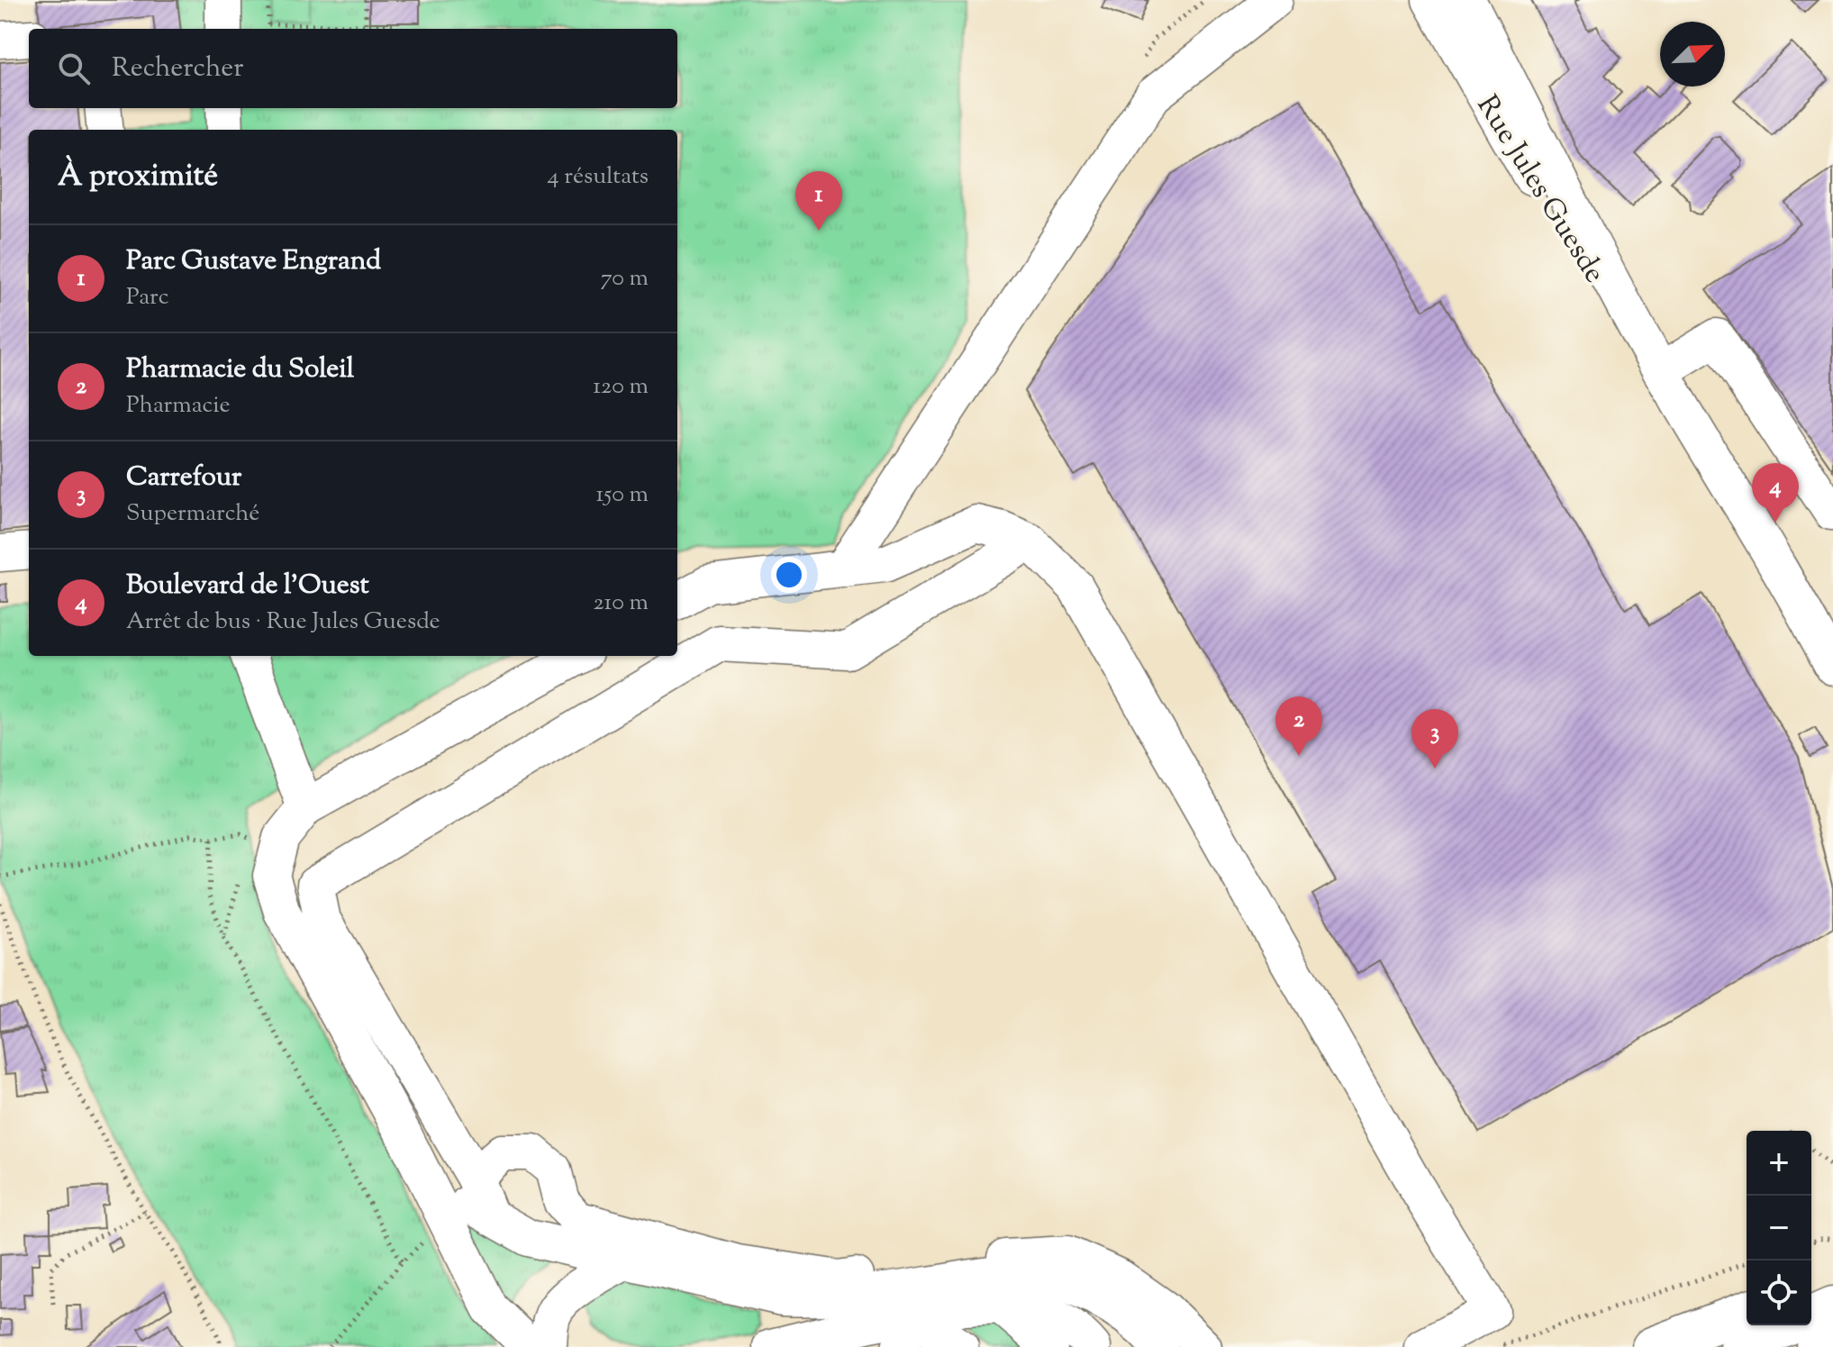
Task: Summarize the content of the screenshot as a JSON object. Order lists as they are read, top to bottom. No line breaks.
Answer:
{"streets":{"street":["Rue Jules Guesde"]},"north":"top right","page":{"search":"Rechercher","heading":["À proximité","4 résultats"],"pins":["1","4","2","3"],"list":[{"mark":"1","name":"Parc Gustave Engrand","note":"Parc","value":"70 m"},{"mark":"2","name":"Pharmacie du Soleil","note":"Pharmacie","value":"120 m"},{"mark":"3","name":"Carrefour","note":"Supermarché","value":"150 m"},{"mark":"4","name":"Boulevard de l'Ouest","note":"Arrêt de bus · Rue Jules Guesde","value":"210 m"}],"map_buttons":["+","−"]}}
